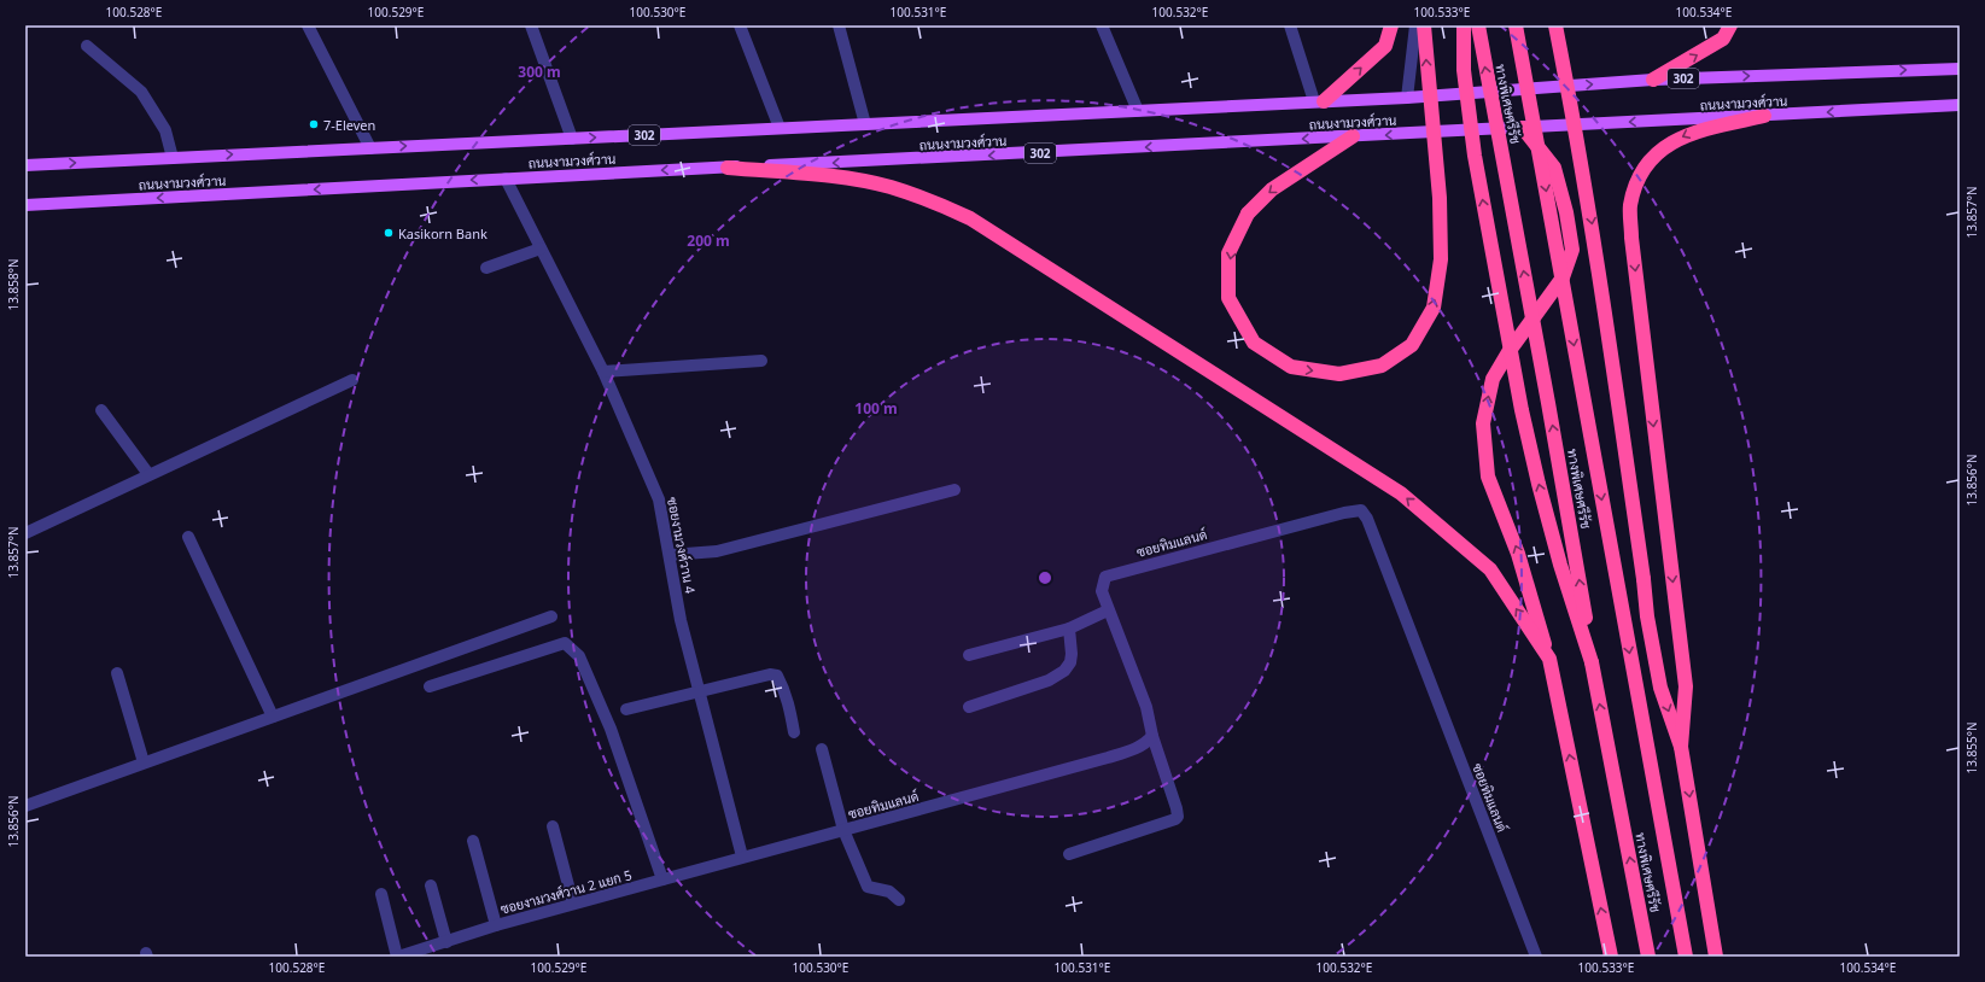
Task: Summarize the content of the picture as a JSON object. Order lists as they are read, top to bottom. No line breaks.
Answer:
{"streets":{"highway":["ทางพิเศษศรีรัช"],"main road":["302","ถนนงามวงศ์วาน"],"street":["ซอยทิมแลนด์","ซอยงามวงศ์วาน 4","ซอยงามวงศ์วาน 2 แยก 5"]},"crossings":[["ถนนงามวงศ์วาน","ซอยงามวงศ์วาน 4"],["ซอยทิมแลนด์","ซอยงามวงศ์วาน 4"],["ซอยทิมแลนด์","ซอยงามวงศ์วาน 2 แยก 5"],["ซอยงามวงศ์วาน 4","ซอยงามวงศ์วาน 2 แยก 5"]],"places":["7-Eleven","Kasikorn Bank"],"coordinates":["100.528°E","100.529°E","100.530°E","100.531°E","100.532°E","100.533°E","100.534°E","13.857°N","13.858°N","13.856°N","13.855°N"],"rings":["300 m","200 m","100 m"]}
